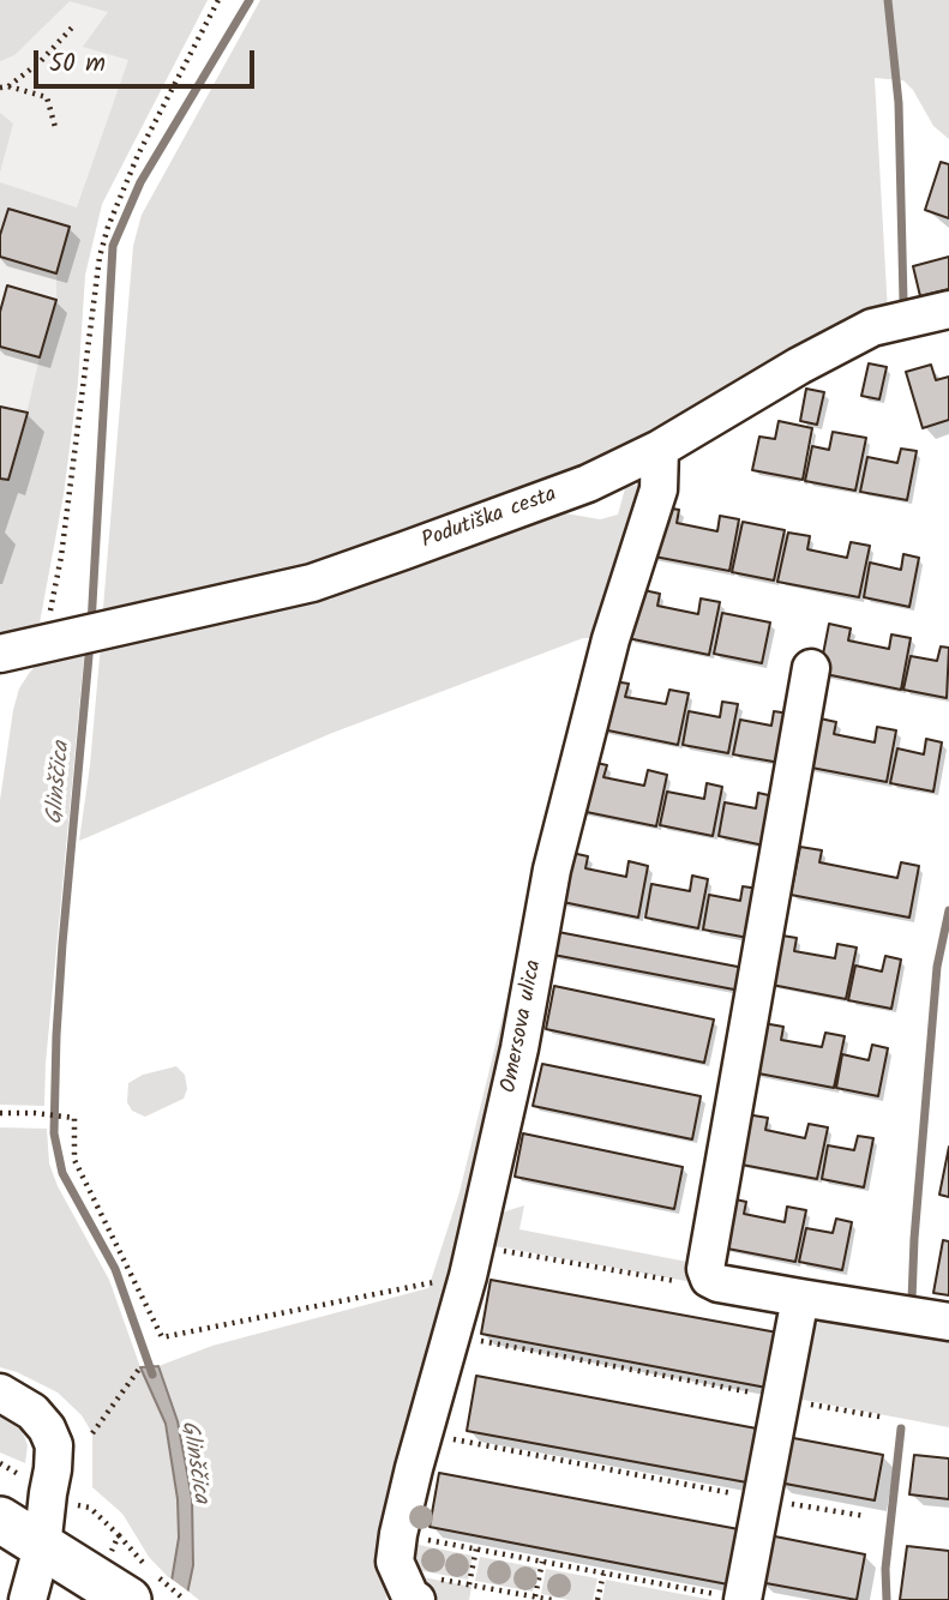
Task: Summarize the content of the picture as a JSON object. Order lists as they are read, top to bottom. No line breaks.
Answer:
{"streets":{"street":["Podutiška cesta","Omersova ulica"]},"crossings":[["Podutiška cesta","Omersova ulica"]],"water":["Glinščica"],"scale_bar":"50 m"}
